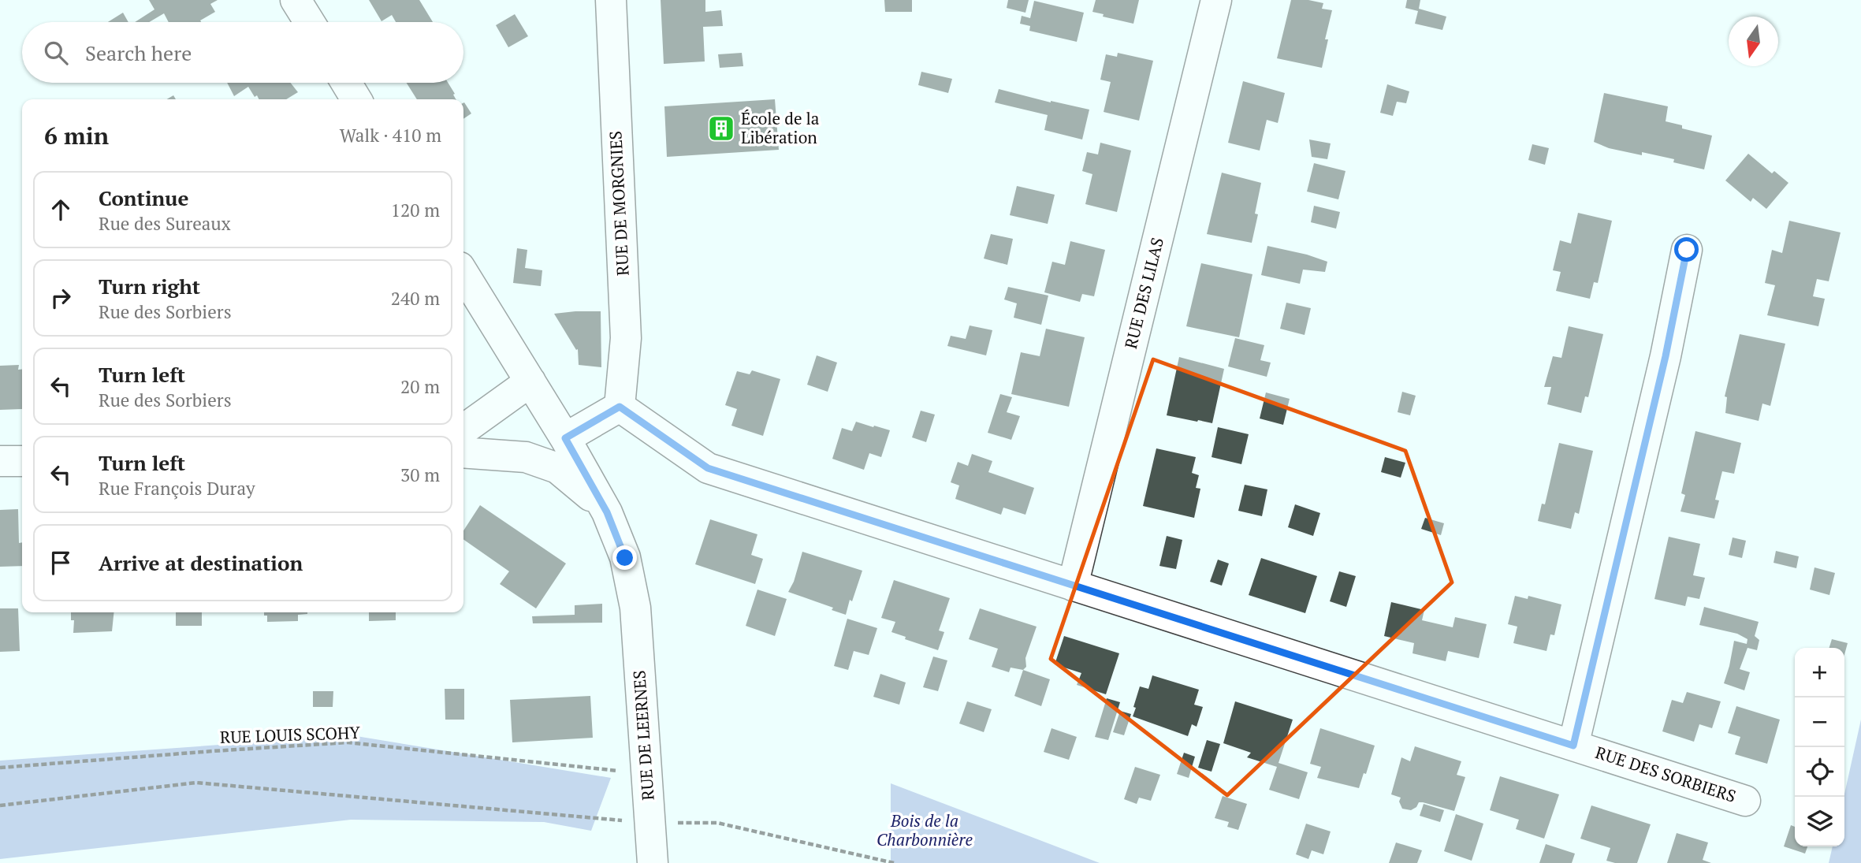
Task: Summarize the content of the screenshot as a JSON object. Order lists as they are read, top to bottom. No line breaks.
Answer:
{"streets":{"street":["RUE DE MORGNIES","RUE DES LILAS","RUE DE LEERNES","RUE DES SORBIERS"],"path":["RUE LOUIS SCOHY"]},"crossings":[["RUE DE MORGNIES","RUE DES SORBIERS"],["RUE DES LILAS","RUE DES SORBIERS"],["RUE LOUIS SCOHY","RUE DE LEERNES"]],"parks":["Bois de la Charbonnière"],"places":{"building":["École de la Libération"]},"north":"bottom","page":{"search":"Search here","heading":["6 min","Walk · 410 m"],"list":[["Continue","Rue des Sureaux","120 m"],["Turn right","Rue des Sorbiers","240 m"],["Turn left","Rue des Sorbiers","20 m"],["Turn left","Rue François Duray","30 m"],"Arrive at destination"],"map_buttons":["+","−"]}}
